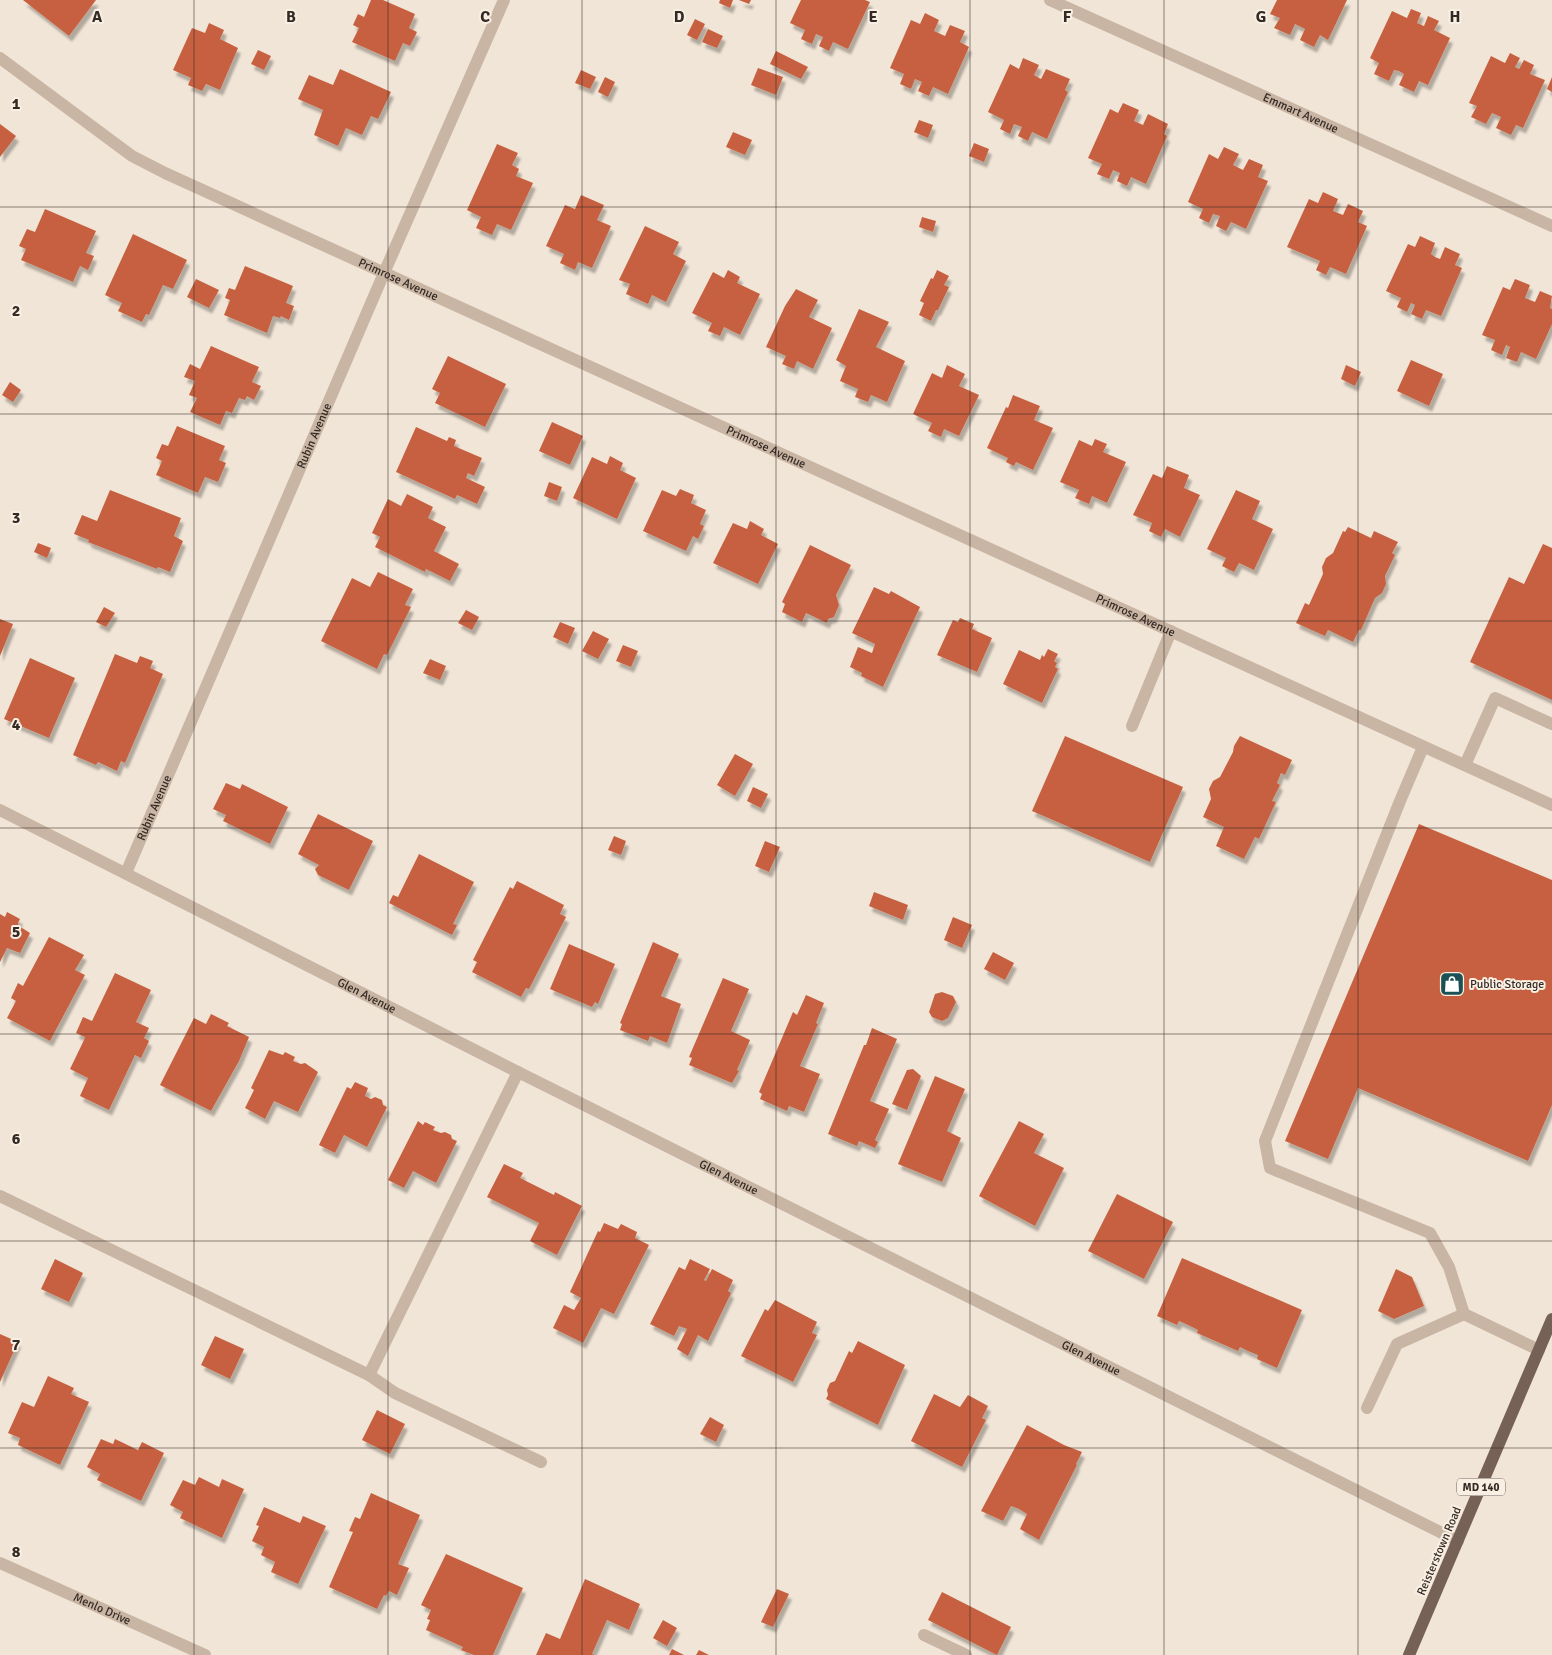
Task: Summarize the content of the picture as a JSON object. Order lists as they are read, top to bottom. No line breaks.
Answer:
{"streets":{"main road":["MD 140","Reisterstown Road"],"street":["Emmart Avenue","Primrose Avenue","Rubin Avenue","Glen Avenue","Menlo Drive"]},"crossings":[["Primrose Avenue","Rubin Avenue"],["Rubin Avenue","Glen Avenue"],["Glen Avenue","Reisterstown Road"]],"places":{"shop":["Public Storage"]},"grid":{"columns":["A","B","C","D","E","F","G","H"],"rows":["1","2","3","4","5","6","7","8"]}}
